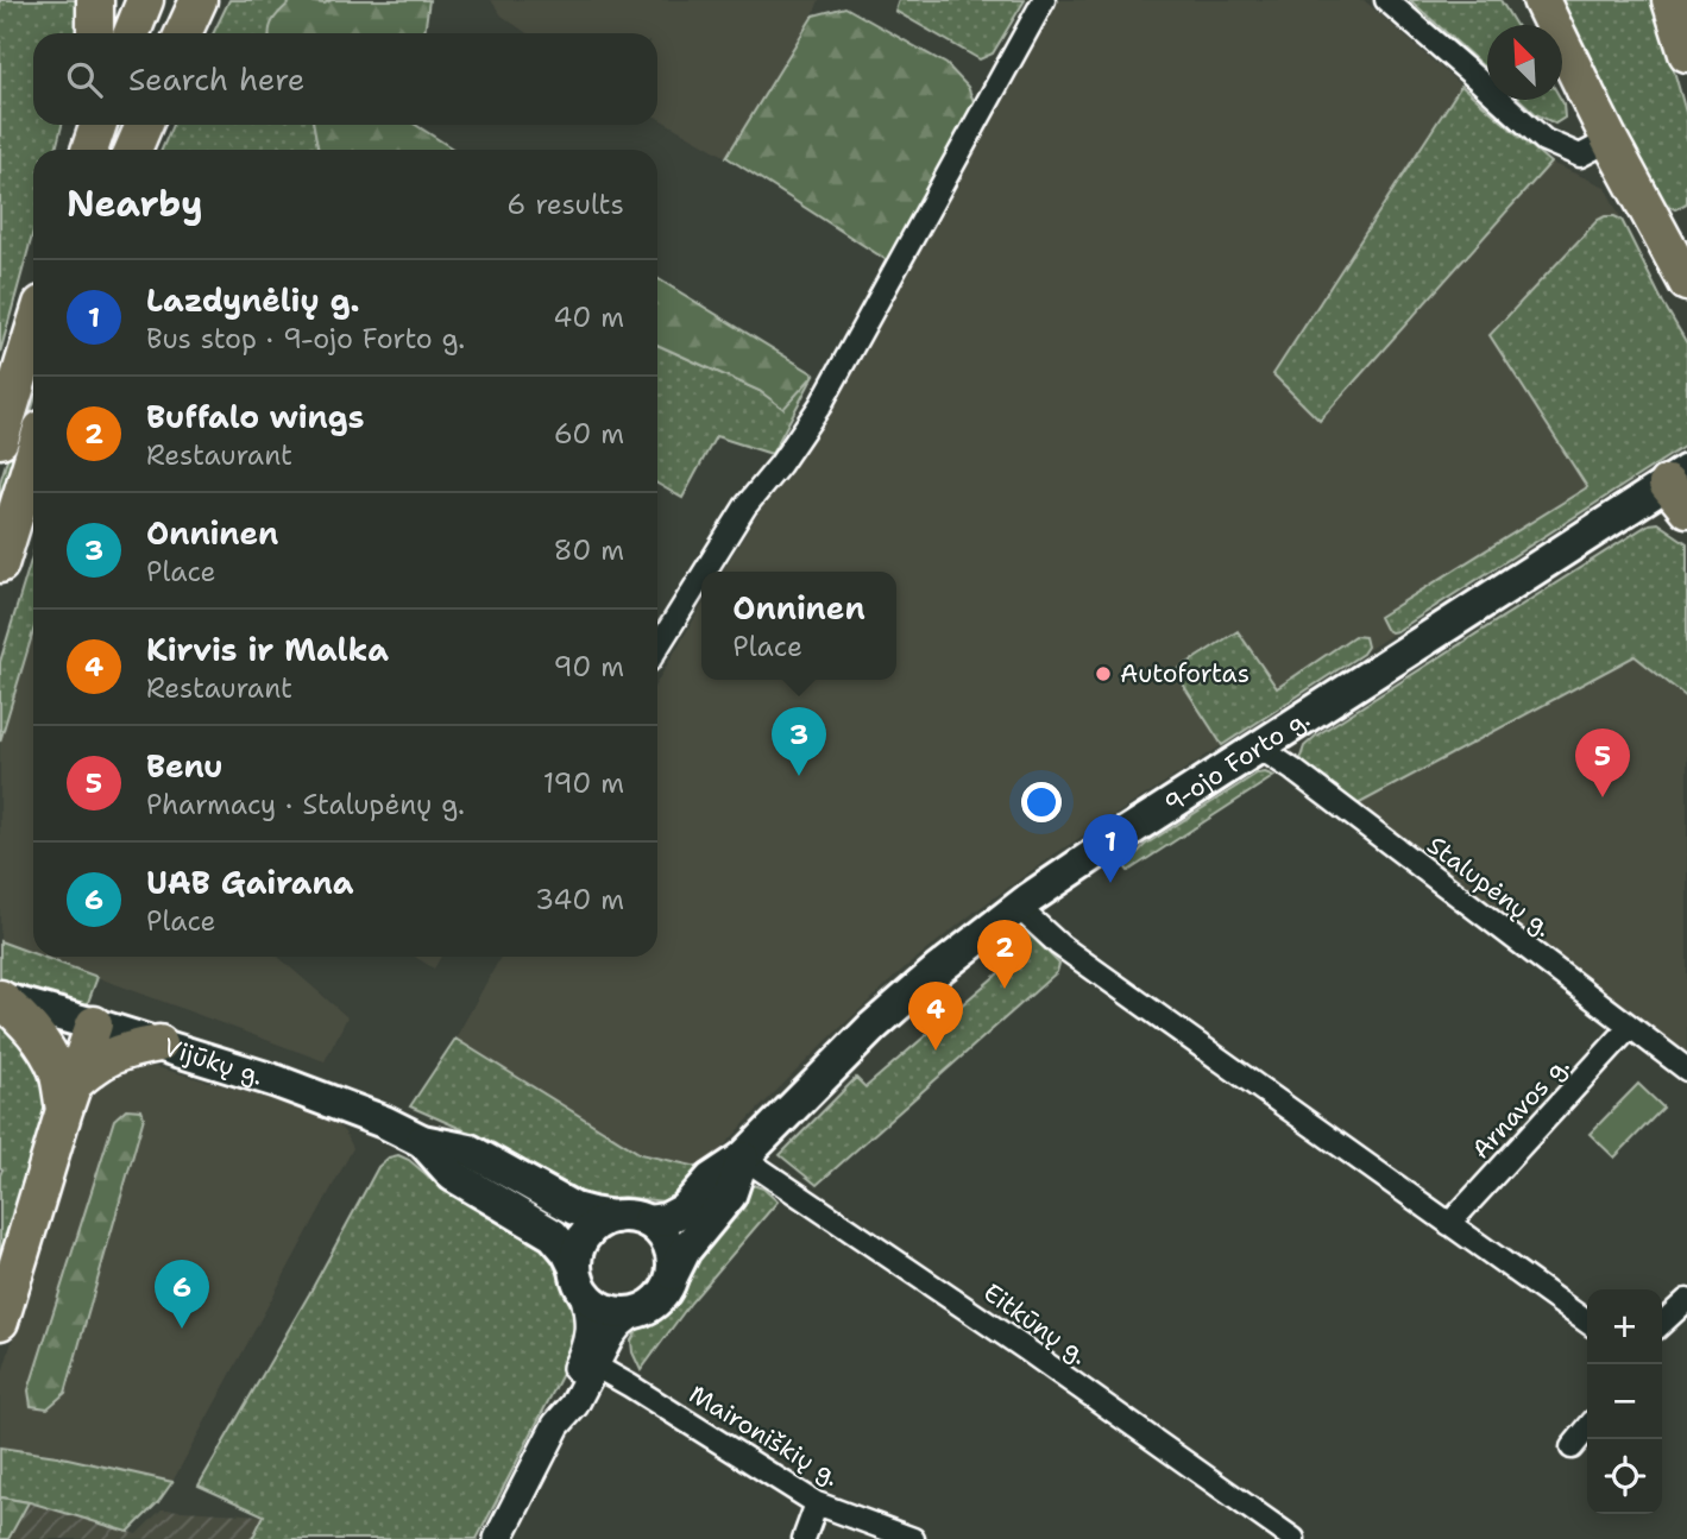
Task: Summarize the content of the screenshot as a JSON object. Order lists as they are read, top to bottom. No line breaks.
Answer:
{"streets":{"main road":["9-ojo Forto g.","Vijūkų g."],"street":["Stalupėnų g.","Arnavos g.","Eitkūnų g.","Maironiškių g."]},"crossings":[["9-ojo Forto g.","Stalupėnų g."],["9-ojo Forto g.","Vijūkų g."],["9-ojo Forto g.","Eitkūnų g."],["Stalupėnų g.","Arnavos g."]],"places":["Autofortas"],"north":"top left","page":{"search":"Search here","heading":["Nearby","6 results"],"list":[{"mark":"1","name":"Lazdynėlių g.","note":"Bus stop · 9-ojo Forto g.","value":"40 m"},{"mark":"2","name":"Buffalo wings","note":"Restaurant","value":"60 m"},{"mark":"3","name":"Onninen","note":"Place","value":"80 m"},{"mark":"4","name":"Kirvis ir Malka","note":"Restaurant","value":"90 m"},{"mark":"5","name":"Benu","note":"Pharmacy · Stalupėnų g.","value":"190 m"},{"mark":"6","name":"UAB Gairana","note":"Place","value":"340 m"}],"popup":["Onninen","Place"],"pins":["3","5","1","2","4","6"],"map_buttons":["+","−"]}}
